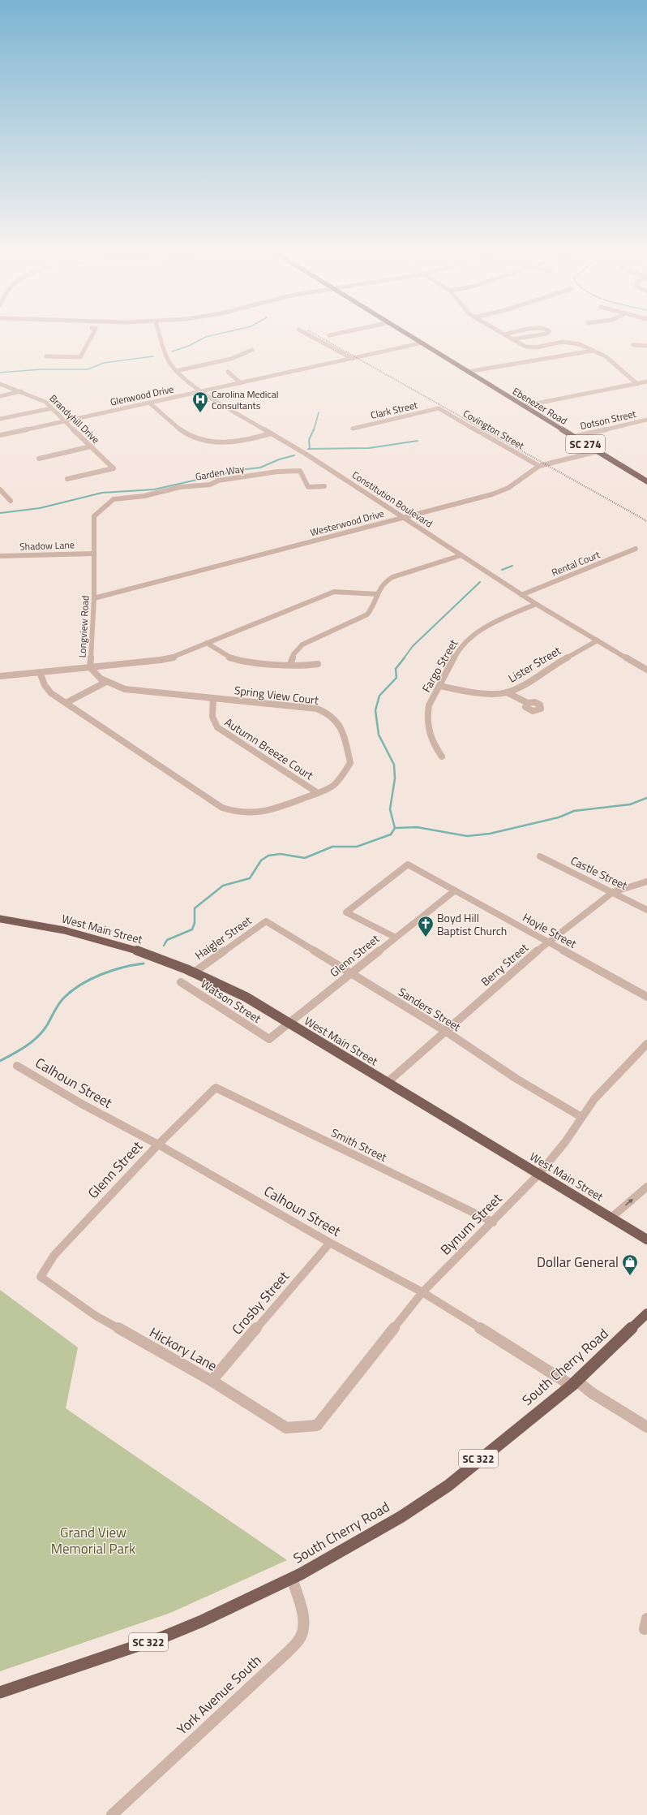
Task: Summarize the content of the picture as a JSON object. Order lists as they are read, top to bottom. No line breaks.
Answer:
{"streets":{"main road":["Ebenezer Road","SC 274","West Main Street","South Cherry Road","SC 322"],"street":["Glenwood Drive","Clark Street","Brandyhill Drive","Dotson Street","Covington Street","Garden Way","Constitution Boulevard","Westerwood Drive","Shadow Lane","Rental Court","Longview Road","Lister Street","Fargo Street","Spring View Court","Autumn Breeze Court","Castle Street","Hoyle Street","Haigler Street","Glenn Street","Berry Street","Watson Street","Sanders Street","Calhoun Street","Smith Street","Bynum Street","Crosby Street","Hickory Lane","York Avenue South"]},"crossings":[["Glenwood Drive","Ebenezer Road"],["Glenwood Drive","Brandyhill Drive"],["Glenwood Drive","Constitution Boulevard"],["Ebenezer Road","Dotson Street"],["Ebenezer Road","Westerwood Drive"],["Clark Street","Covington Street"],["Covington Street","Westerwood Drive"],["Garden Way","Shadow Lane"],["Garden Way","Longview Road"],["Constitution Boulevard","Westerwood Drive"],["Constitution Boulevard","Rental Court"],["Constitution Boulevard","Lister Street"],["Constitution Boulevard","Fargo Street"],["Westerwood Drive","Longview Road"],["Shadow Lane","Longview Road"],["Longview Road","Spring View Court"],["Lister Street","Fargo Street"],["Spring View Court","Autumn Breeze Court"],["Castle Street","Berry Street"],["West Main Street","Haigler Street"],["West Main Street","Glenn Street"],["West Main Street","Berry Street"],["West Main Street","Bynum Street"],["Hoyle Street","Glenn Street"],["Hoyle Street","Berry Street"],["Haigler Street","Sanders Street"],["Glenn Street","Watson Street"],["Glenn Street","Sanders Street"],["Glenn Street","Calhoun Street"],["Glenn Street","Smith Street"],["Glenn Street","Hickory Lane"],["Berry Street","Sanders Street"],["Sanders Street","Bynum Street"],["Calhoun Street","Bynum Street"],["Calhoun Street","Crosby Street"],["Calhoun Street","South Cherry Road"],["Smith Street","Bynum Street"],["Bynum Street","Hickory Lane"],["Crosby Street","Hickory Lane"],["South Cherry Road","York Avenue South"]],"parks":["Grand View Memorial Park"],"places":{"hospital":["Carolina Medical Consultants"],"church":["Boyd Hill Baptist Church"],"shop":["Dollar General"]}}
